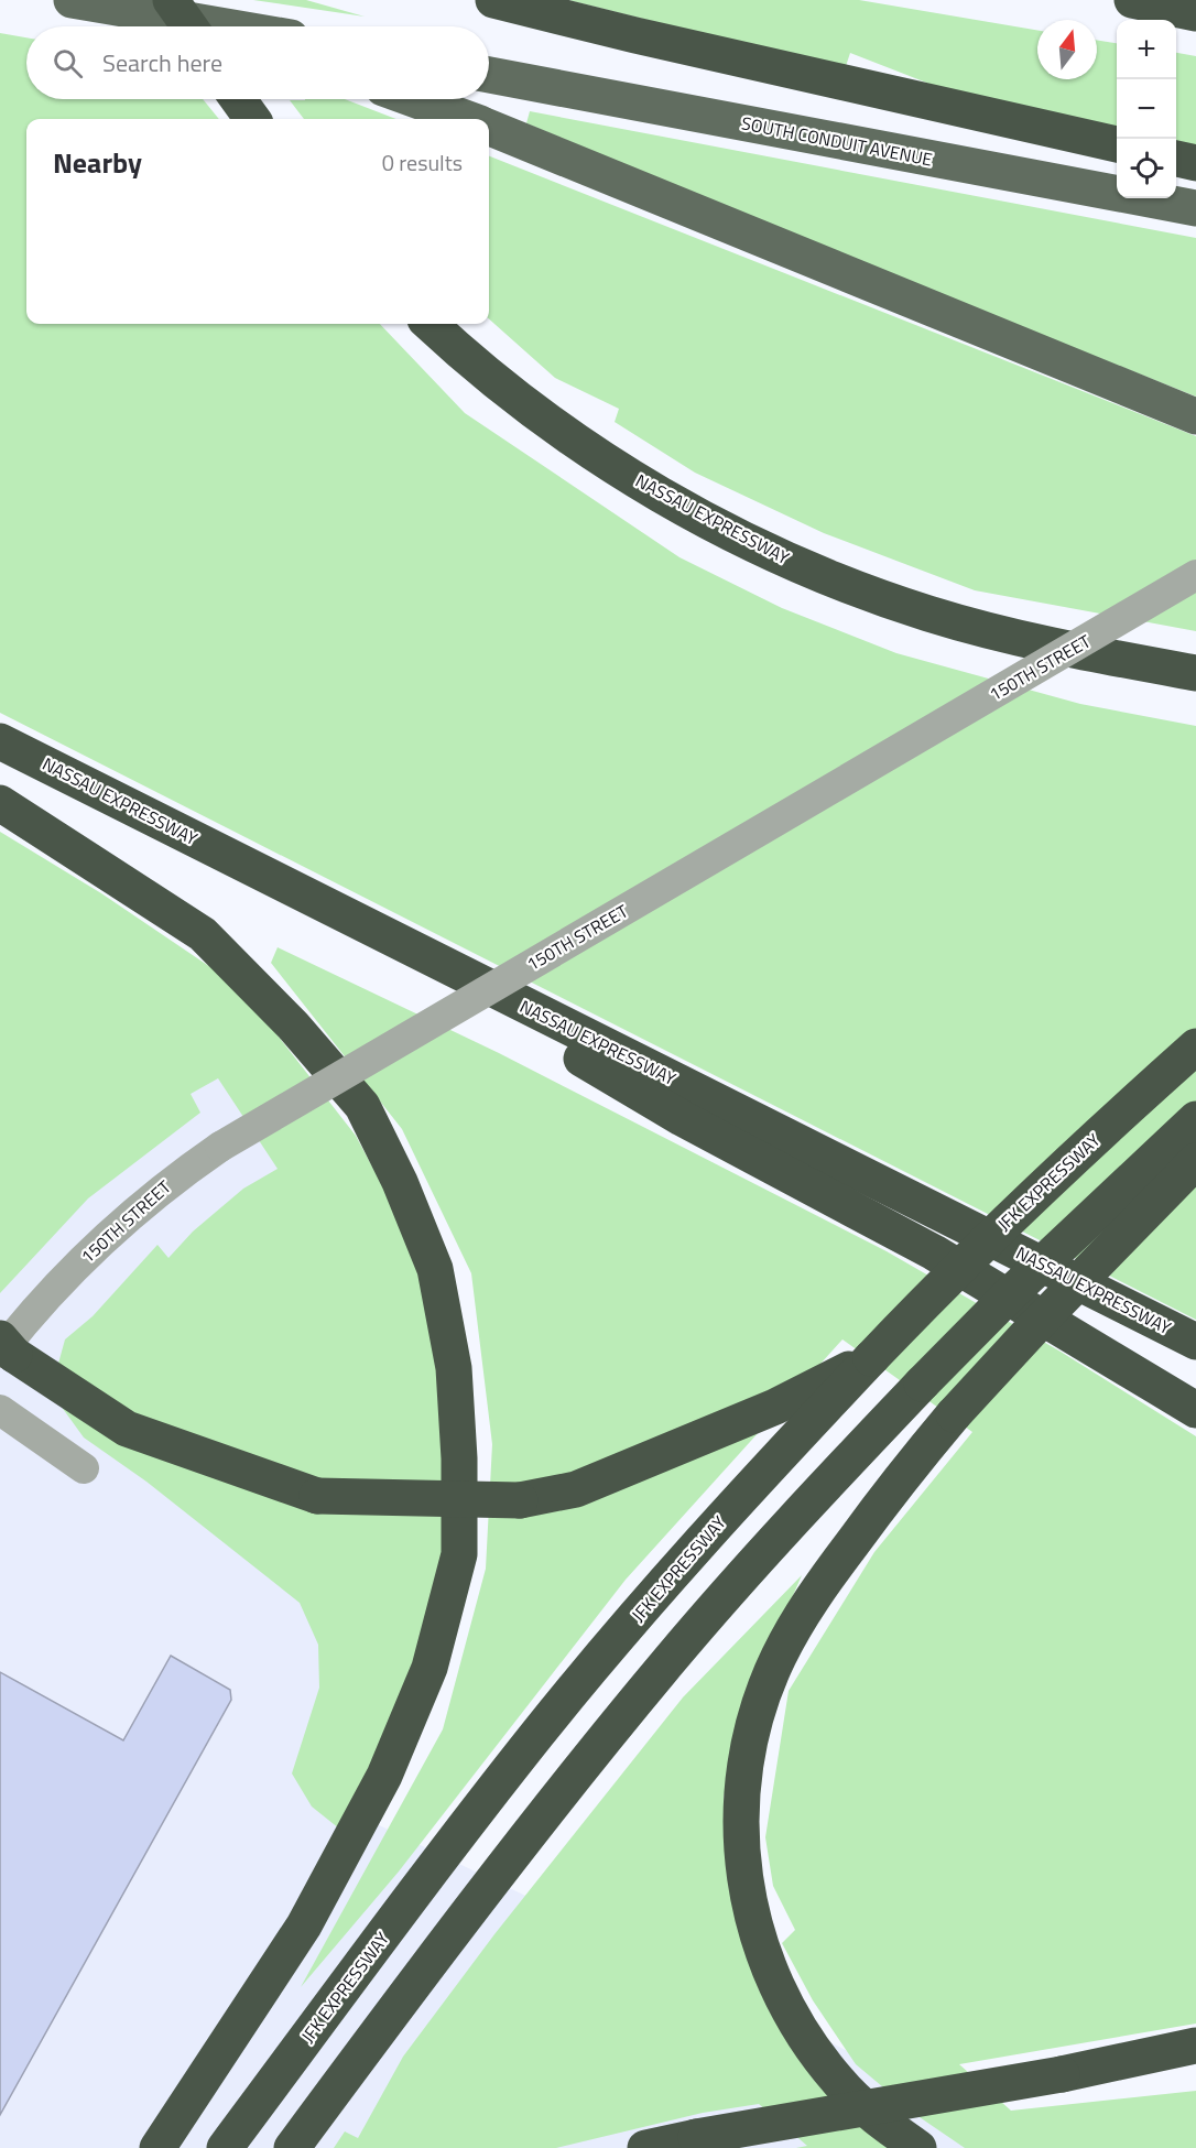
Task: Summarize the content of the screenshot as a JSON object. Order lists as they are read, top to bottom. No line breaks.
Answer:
{"streets":{"highway":["NASSAU EXPRESSWAY","JFK EXPRESSWAY"],"main road":["SOUTH CONDUIT AVENUE"],"street":["150TH STREET"]},"north":"top","page":{"map_buttons":["+","−"],"search":"Search here","heading":["Nearby","0 results"]}}
